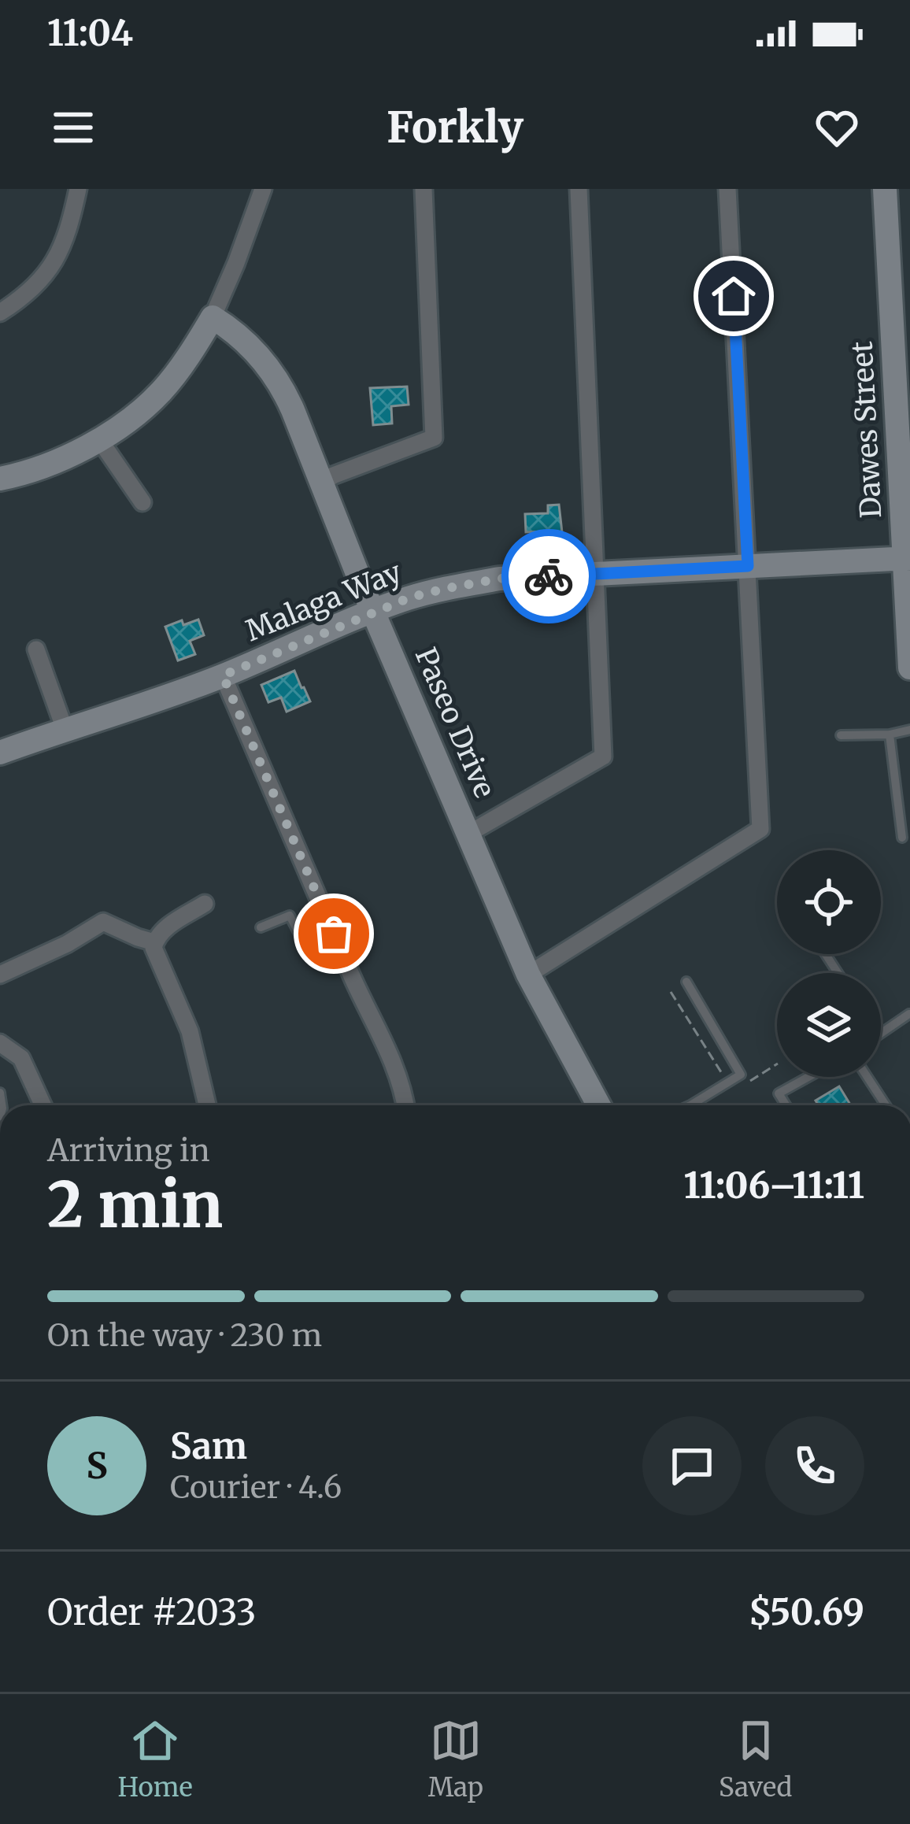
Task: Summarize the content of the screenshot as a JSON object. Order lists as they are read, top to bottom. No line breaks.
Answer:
{"streets":{"street":["Dawes Street","Malaga Way","Paseo Drive"]},"crossings":[["Dawes Street","Malaga Way"],["Malaga Way","Paseo Drive"]],"page":{"status":"11:04","header":"Forkly","heading":["2 min","Arriving in","11:06–11:11"],"panel":["Sam","Courier · 4.6","Order #2033","$50.69"],"bar":"On the way · 230 m","round":"S","tabs":["Home","Map","Saved"]}}
